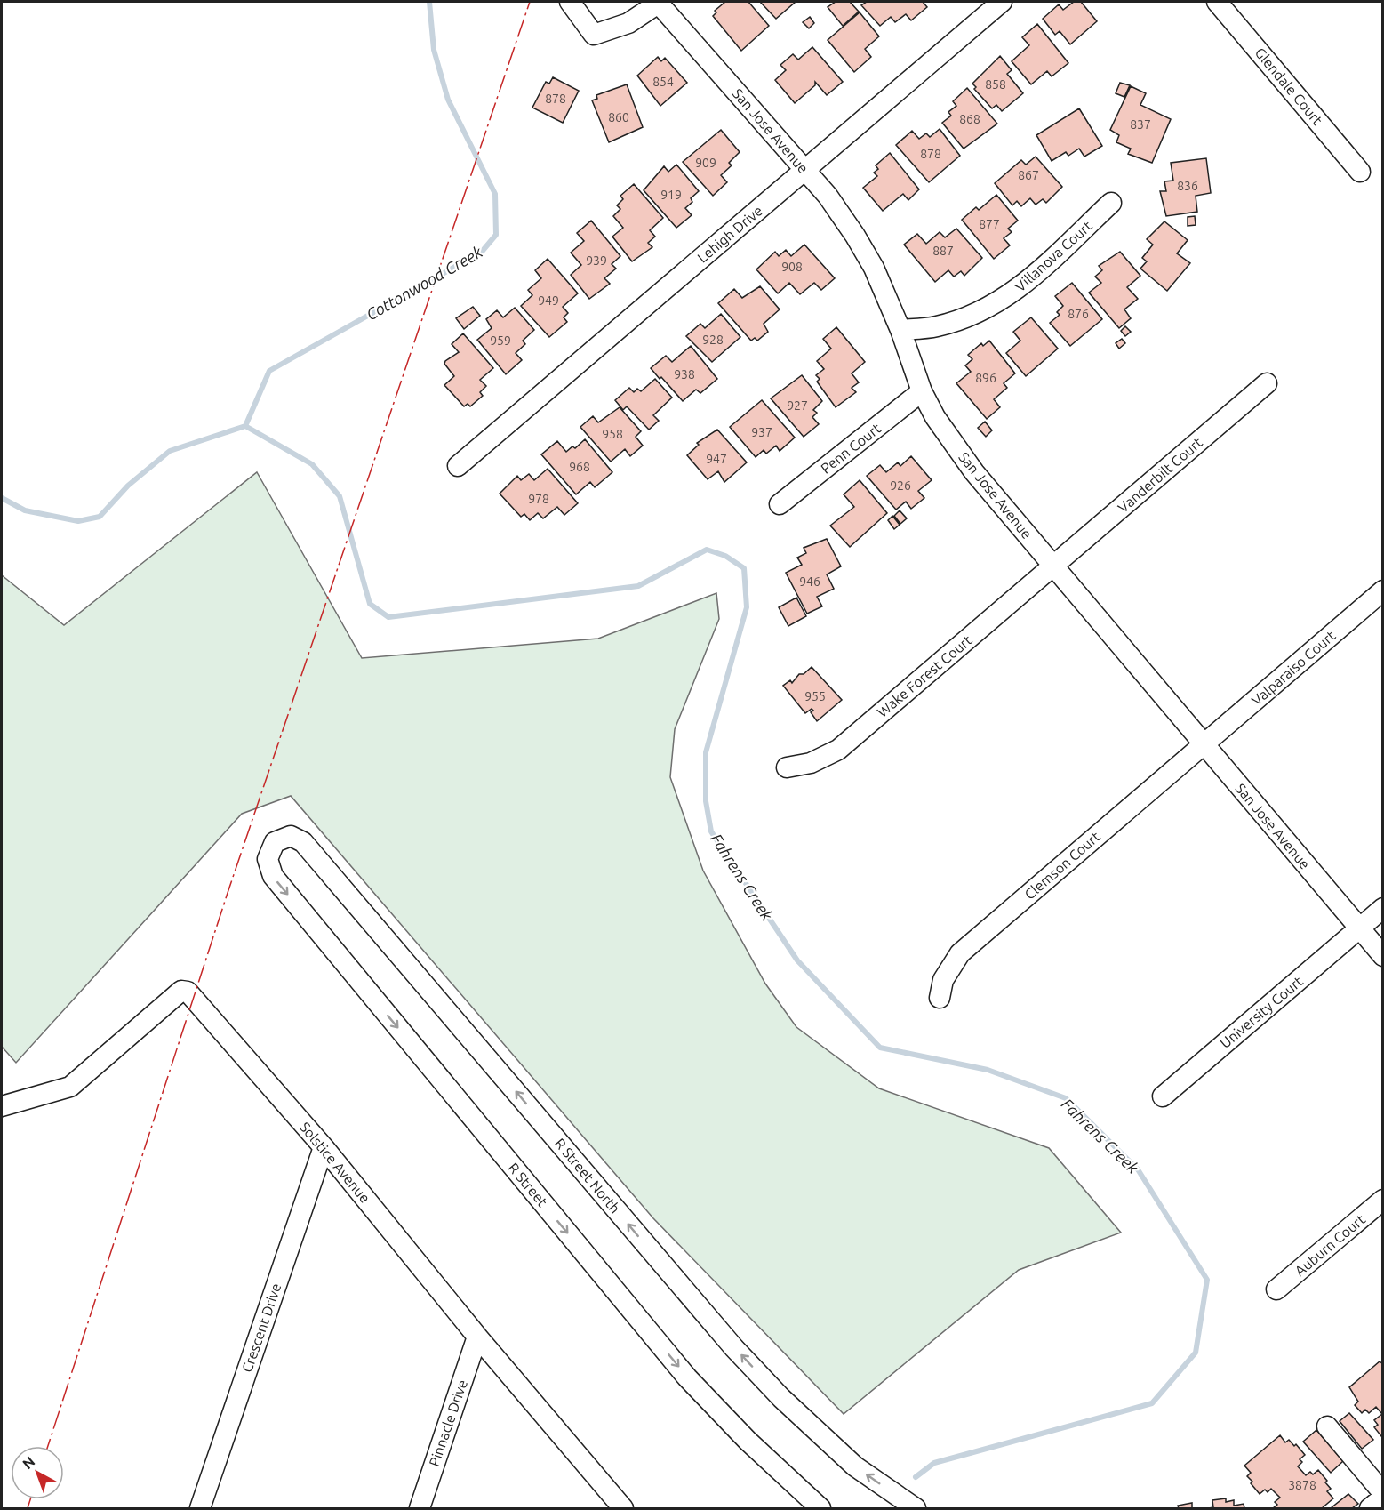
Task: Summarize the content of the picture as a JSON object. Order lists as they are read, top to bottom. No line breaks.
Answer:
{"streets":{"street":["Glendale Court","San Jose Avenue","Lehigh Drive","Villanova Court","Penn Court","Vanderbilt Court","Valparaiso Court","Wake Forest Court","Clemson Court","University Court","Solstice Avenue","R Street North","R Street","Auburn Court","Crescent Drive","Pinnacle Drive"]},"crossings":[["San Jose Avenue","Lehigh Drive"],["San Jose Avenue","Villanova Court"],["San Jose Avenue","Penn Court"],["San Jose Avenue","Vanderbilt Court"],["San Jose Avenue","Valparaiso Court"],["San Jose Avenue","Wake Forest Court"],["San Jose Avenue","Clemson Court"],["San Jose Avenue","University Court"],["Vanderbilt Court","Wake Forest Court"],["Valparaiso Court","Clemson Court"],["Solstice Avenue","Crescent Drive"],["Solstice Avenue","Pinnacle Drive"],["R Street North","R Street"]],"one_way":["R Street North","R Street"],"water":["Cottonwood Creek","Fahrens Creek"],"house_numbers":["854","858","878","860","868","837","878","909","867","836","919","877","887","939","908","949","876","928","959","938","896","927","937","958","947","968","926","978","946","955","3878"],"north":"top left"}
